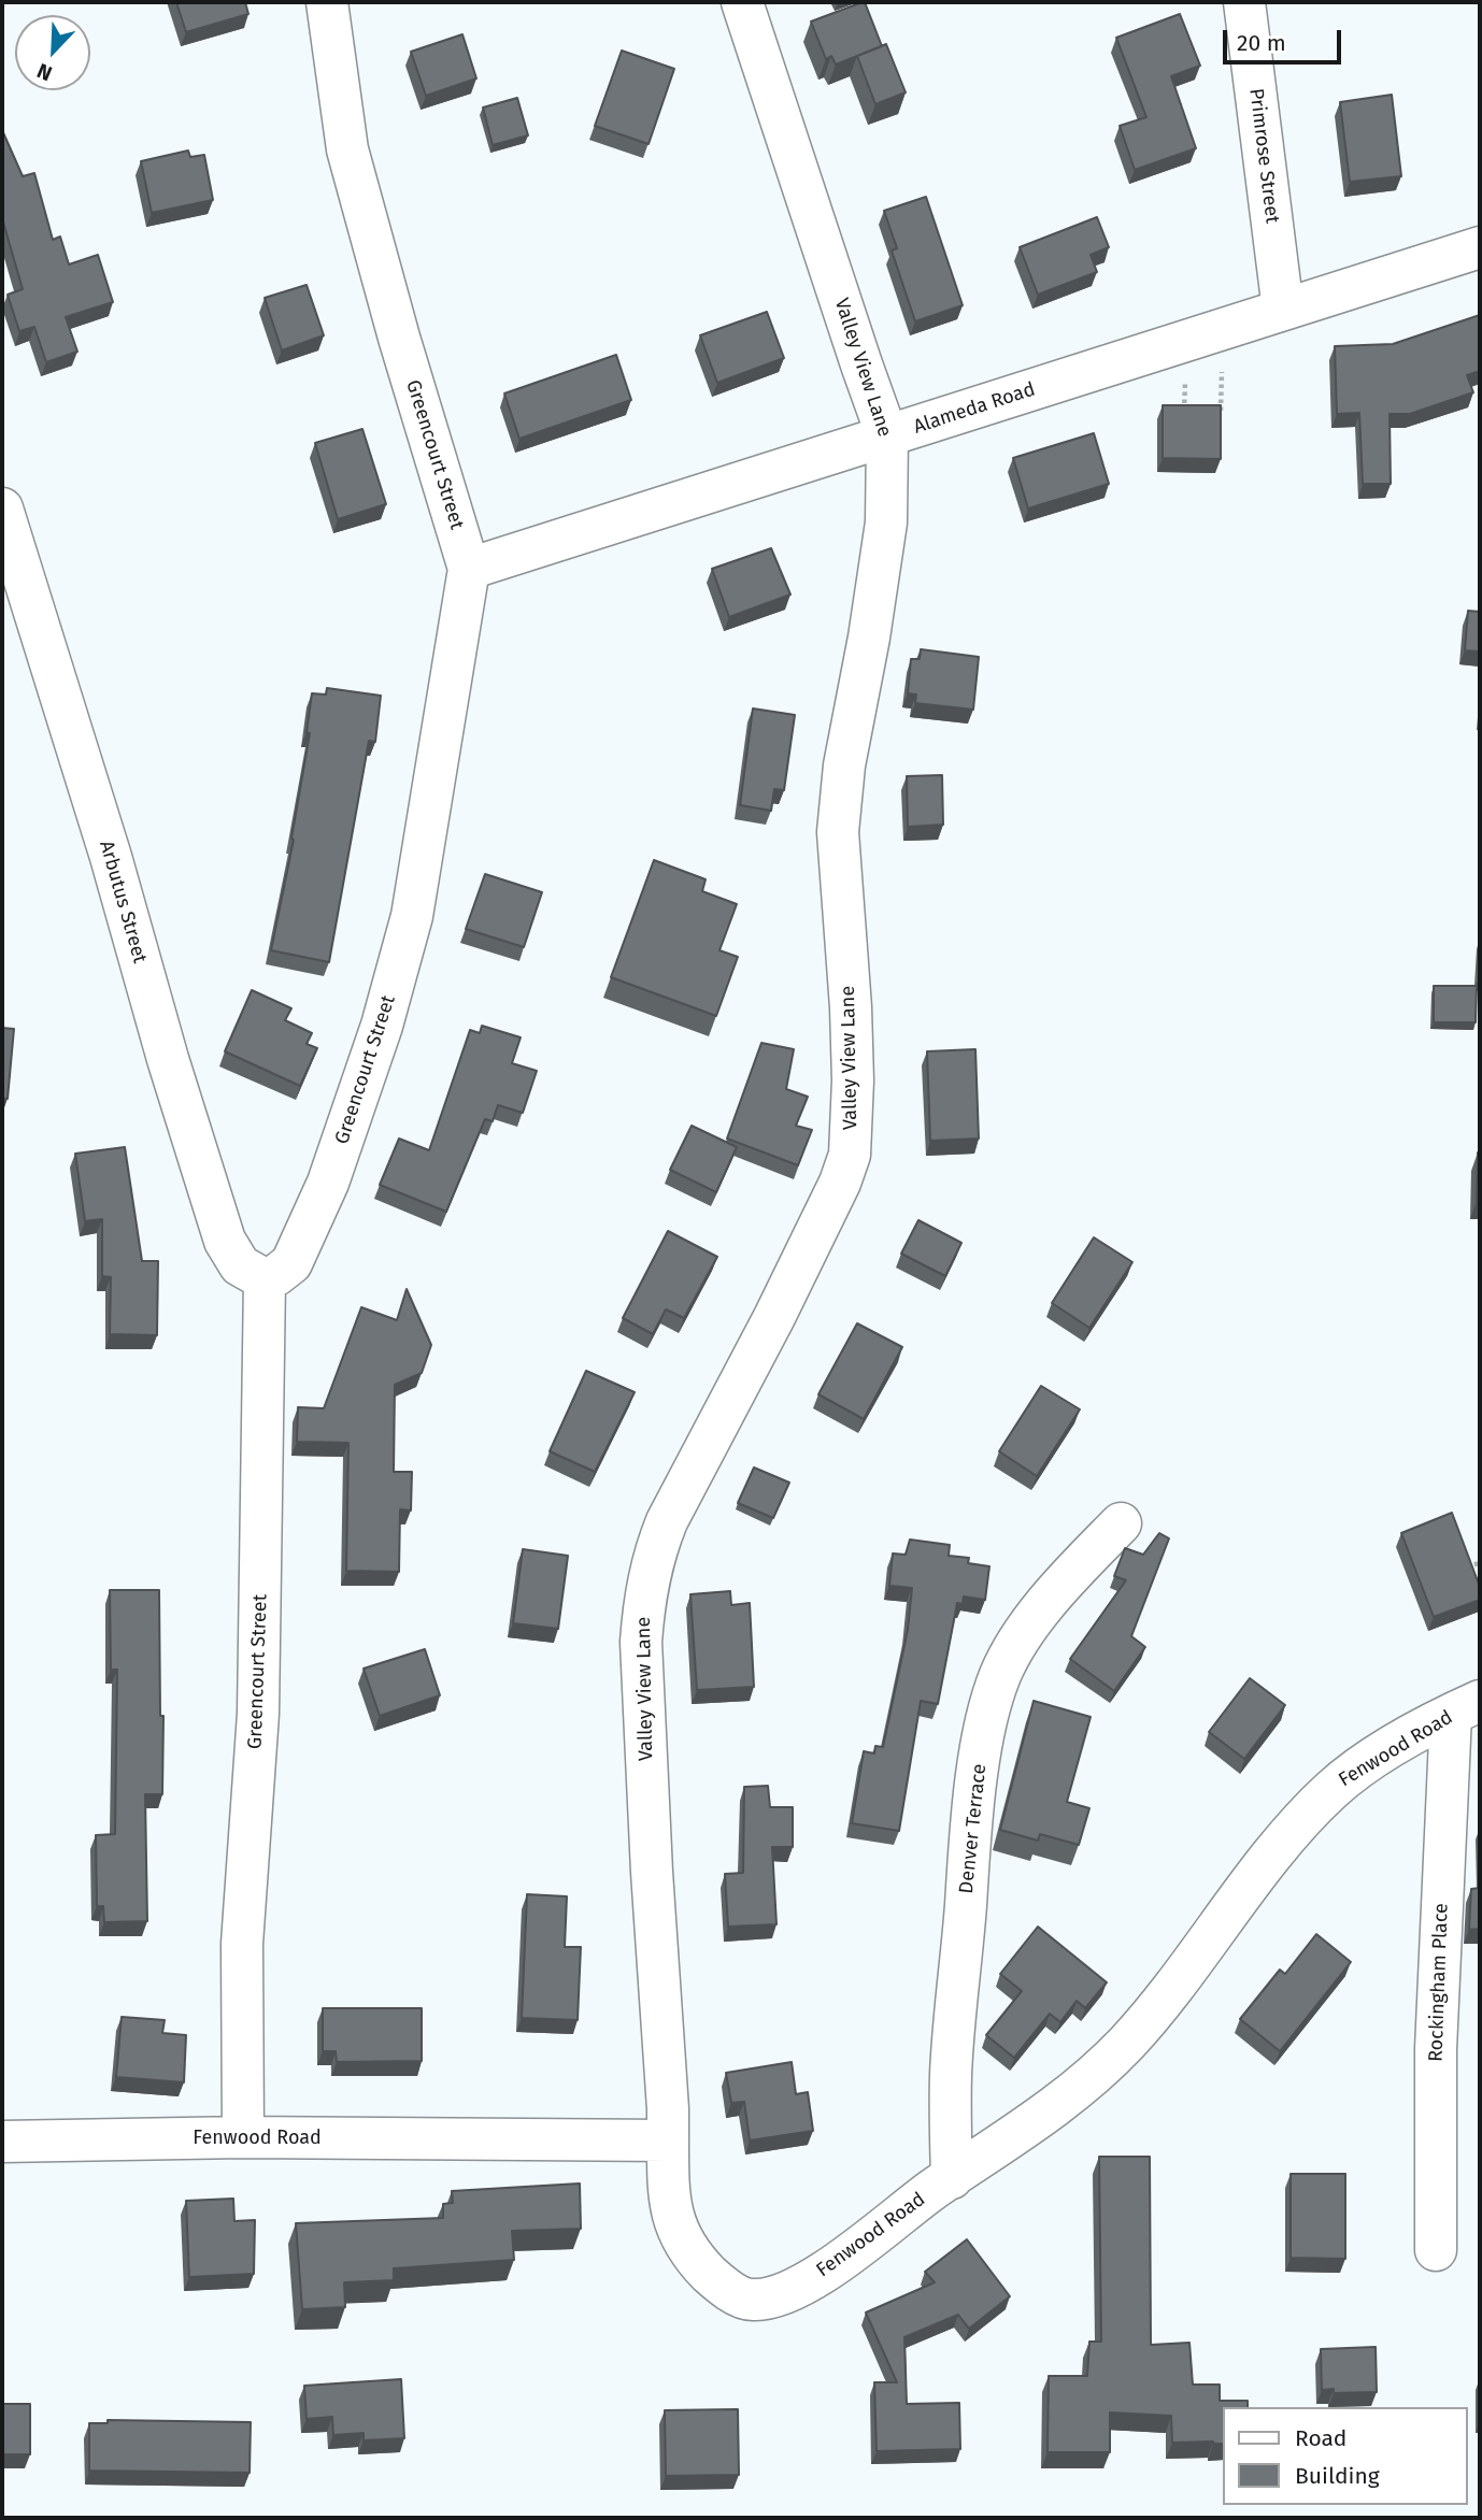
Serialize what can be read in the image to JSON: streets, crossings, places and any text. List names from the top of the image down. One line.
{"streets":{"street":["Primrose Street","Valley View Lane","Alameda Road","Greencourt Street","Arbutus Street","Fenwood Road","Denver Terrace","Rockingham Place"]},"crossings":[["Primrose Street","Alameda Road"],["Valley View Lane","Alameda Road"],["Valley View Lane","Fenwood Road"],["Alameda Road","Greencourt Street"],["Greencourt Street","Arbutus Street"],["Greencourt Street","Fenwood Road"],["Fenwood Road","Denver Terrace"],["Fenwood Road","Rockingham Place"]],"legend":["Road","Building"],"scale_bar":"20 m","north":"bottom left"}
